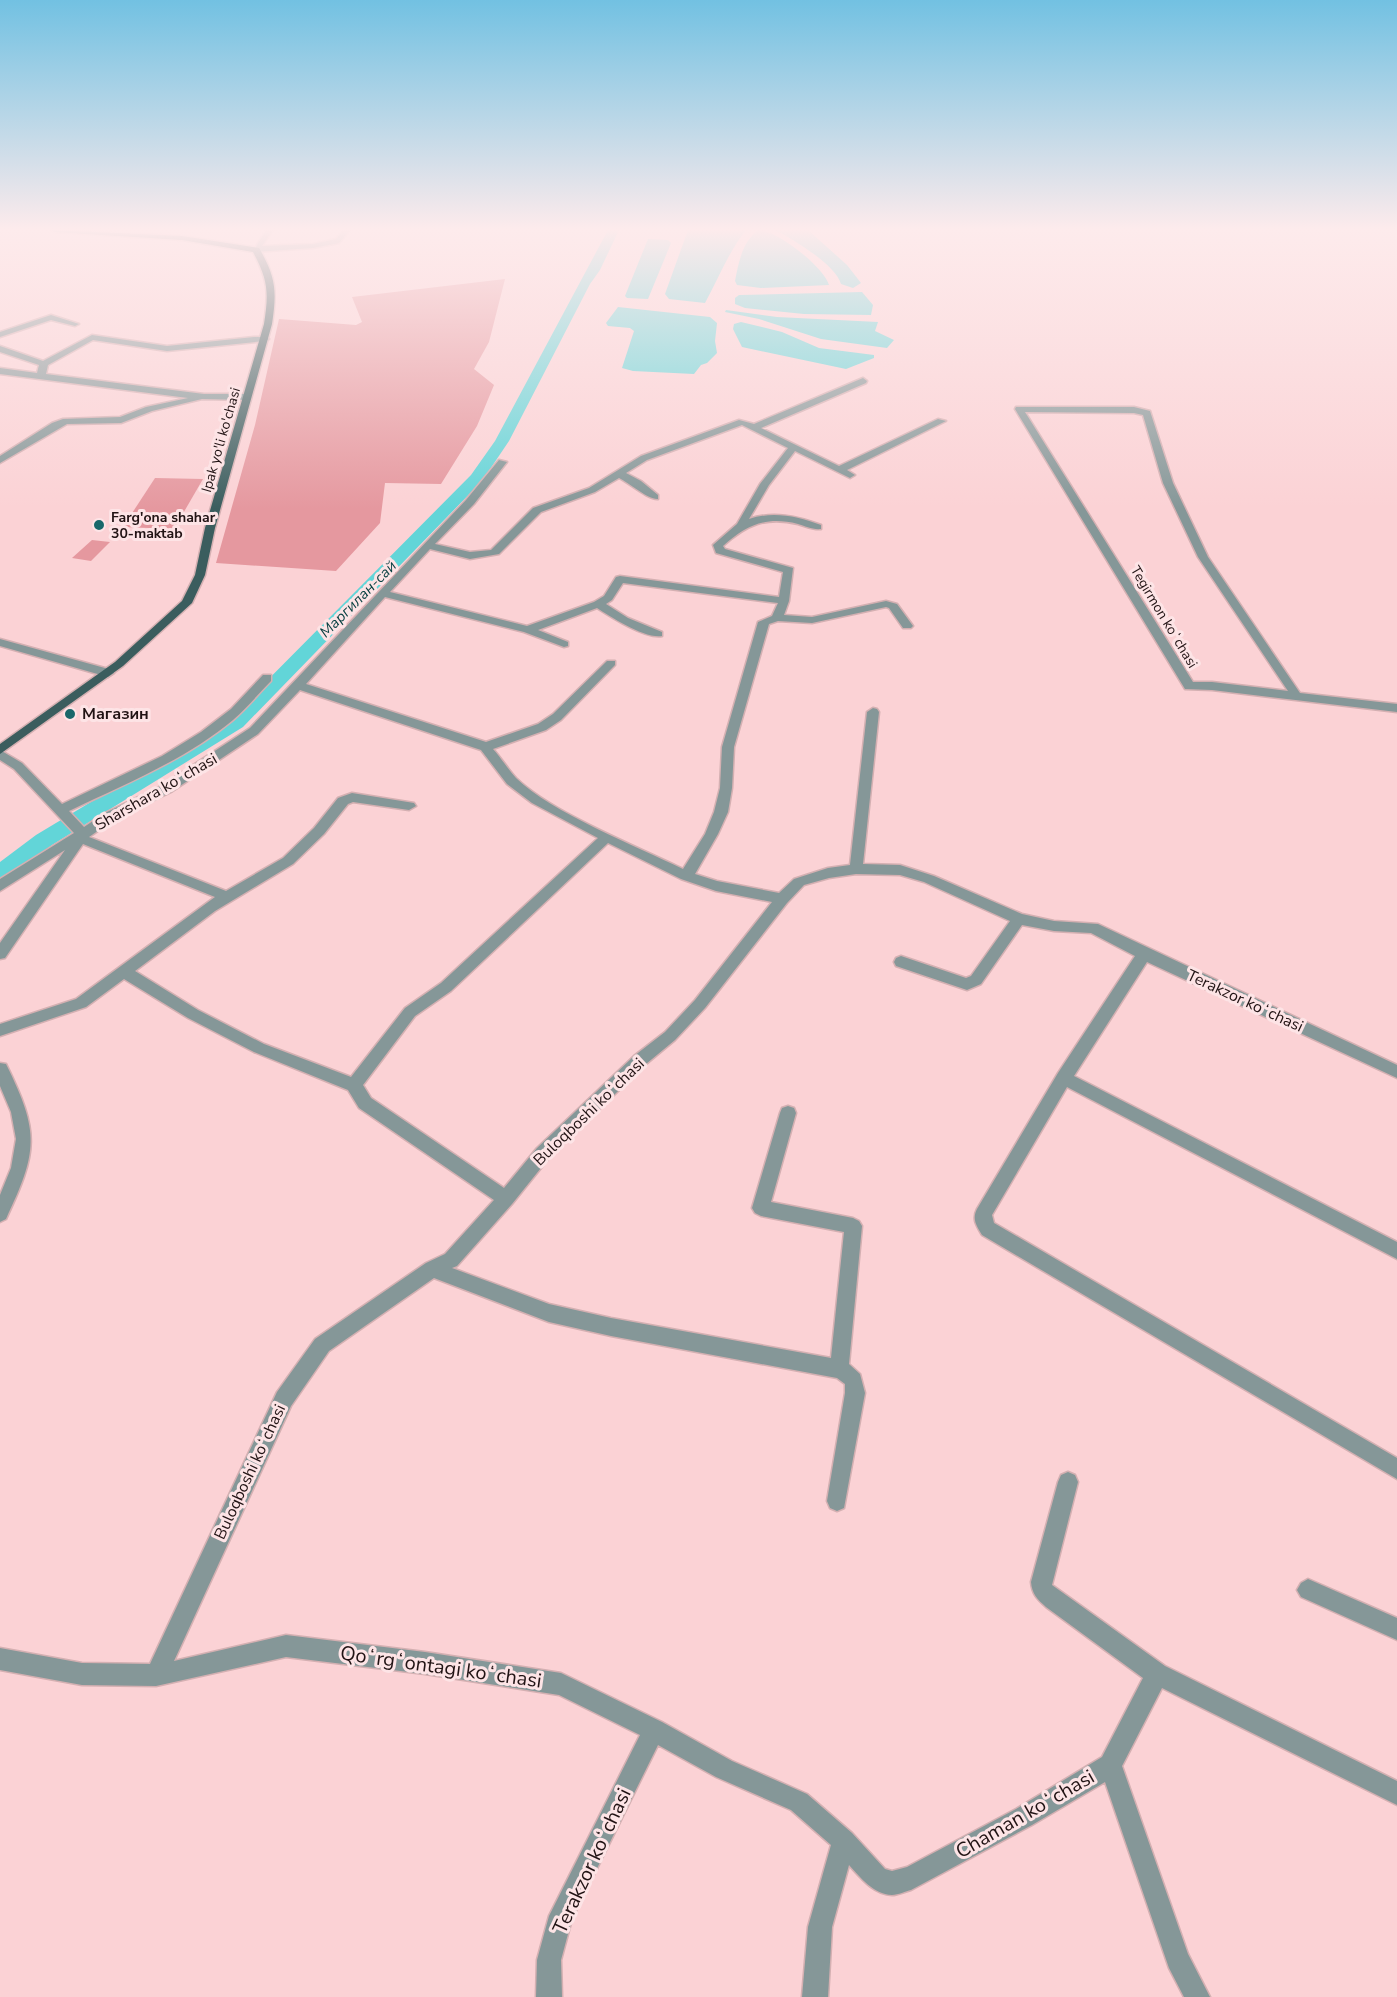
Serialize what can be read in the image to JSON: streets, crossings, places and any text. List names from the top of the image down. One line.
{"streets":{"main road":["Ipak yo'li ko'chasi"],"street":["Tegirmon koʻchasi","Sharshara koʻchasi","Terakzor koʻchasi","Buloqboshi koʻchasi","Qoʻrgʻontagi koʻchasi","Chaman koʻchasi"]},"crossings":[["Terakzor koʻchasi","Buloqboshi koʻchasi"],["Terakzor koʻchasi","Qoʻrgʻontagi koʻchasi"],["Buloqboshi koʻchasi","Qoʻrgʻontagi koʻchasi"],["Qoʻrgʻontagi koʻchasi","Chaman koʻchasi"]],"water":["Маргилан-сай"],"places":["Farg'ona shahar 30-maktab","Магазин"]}
